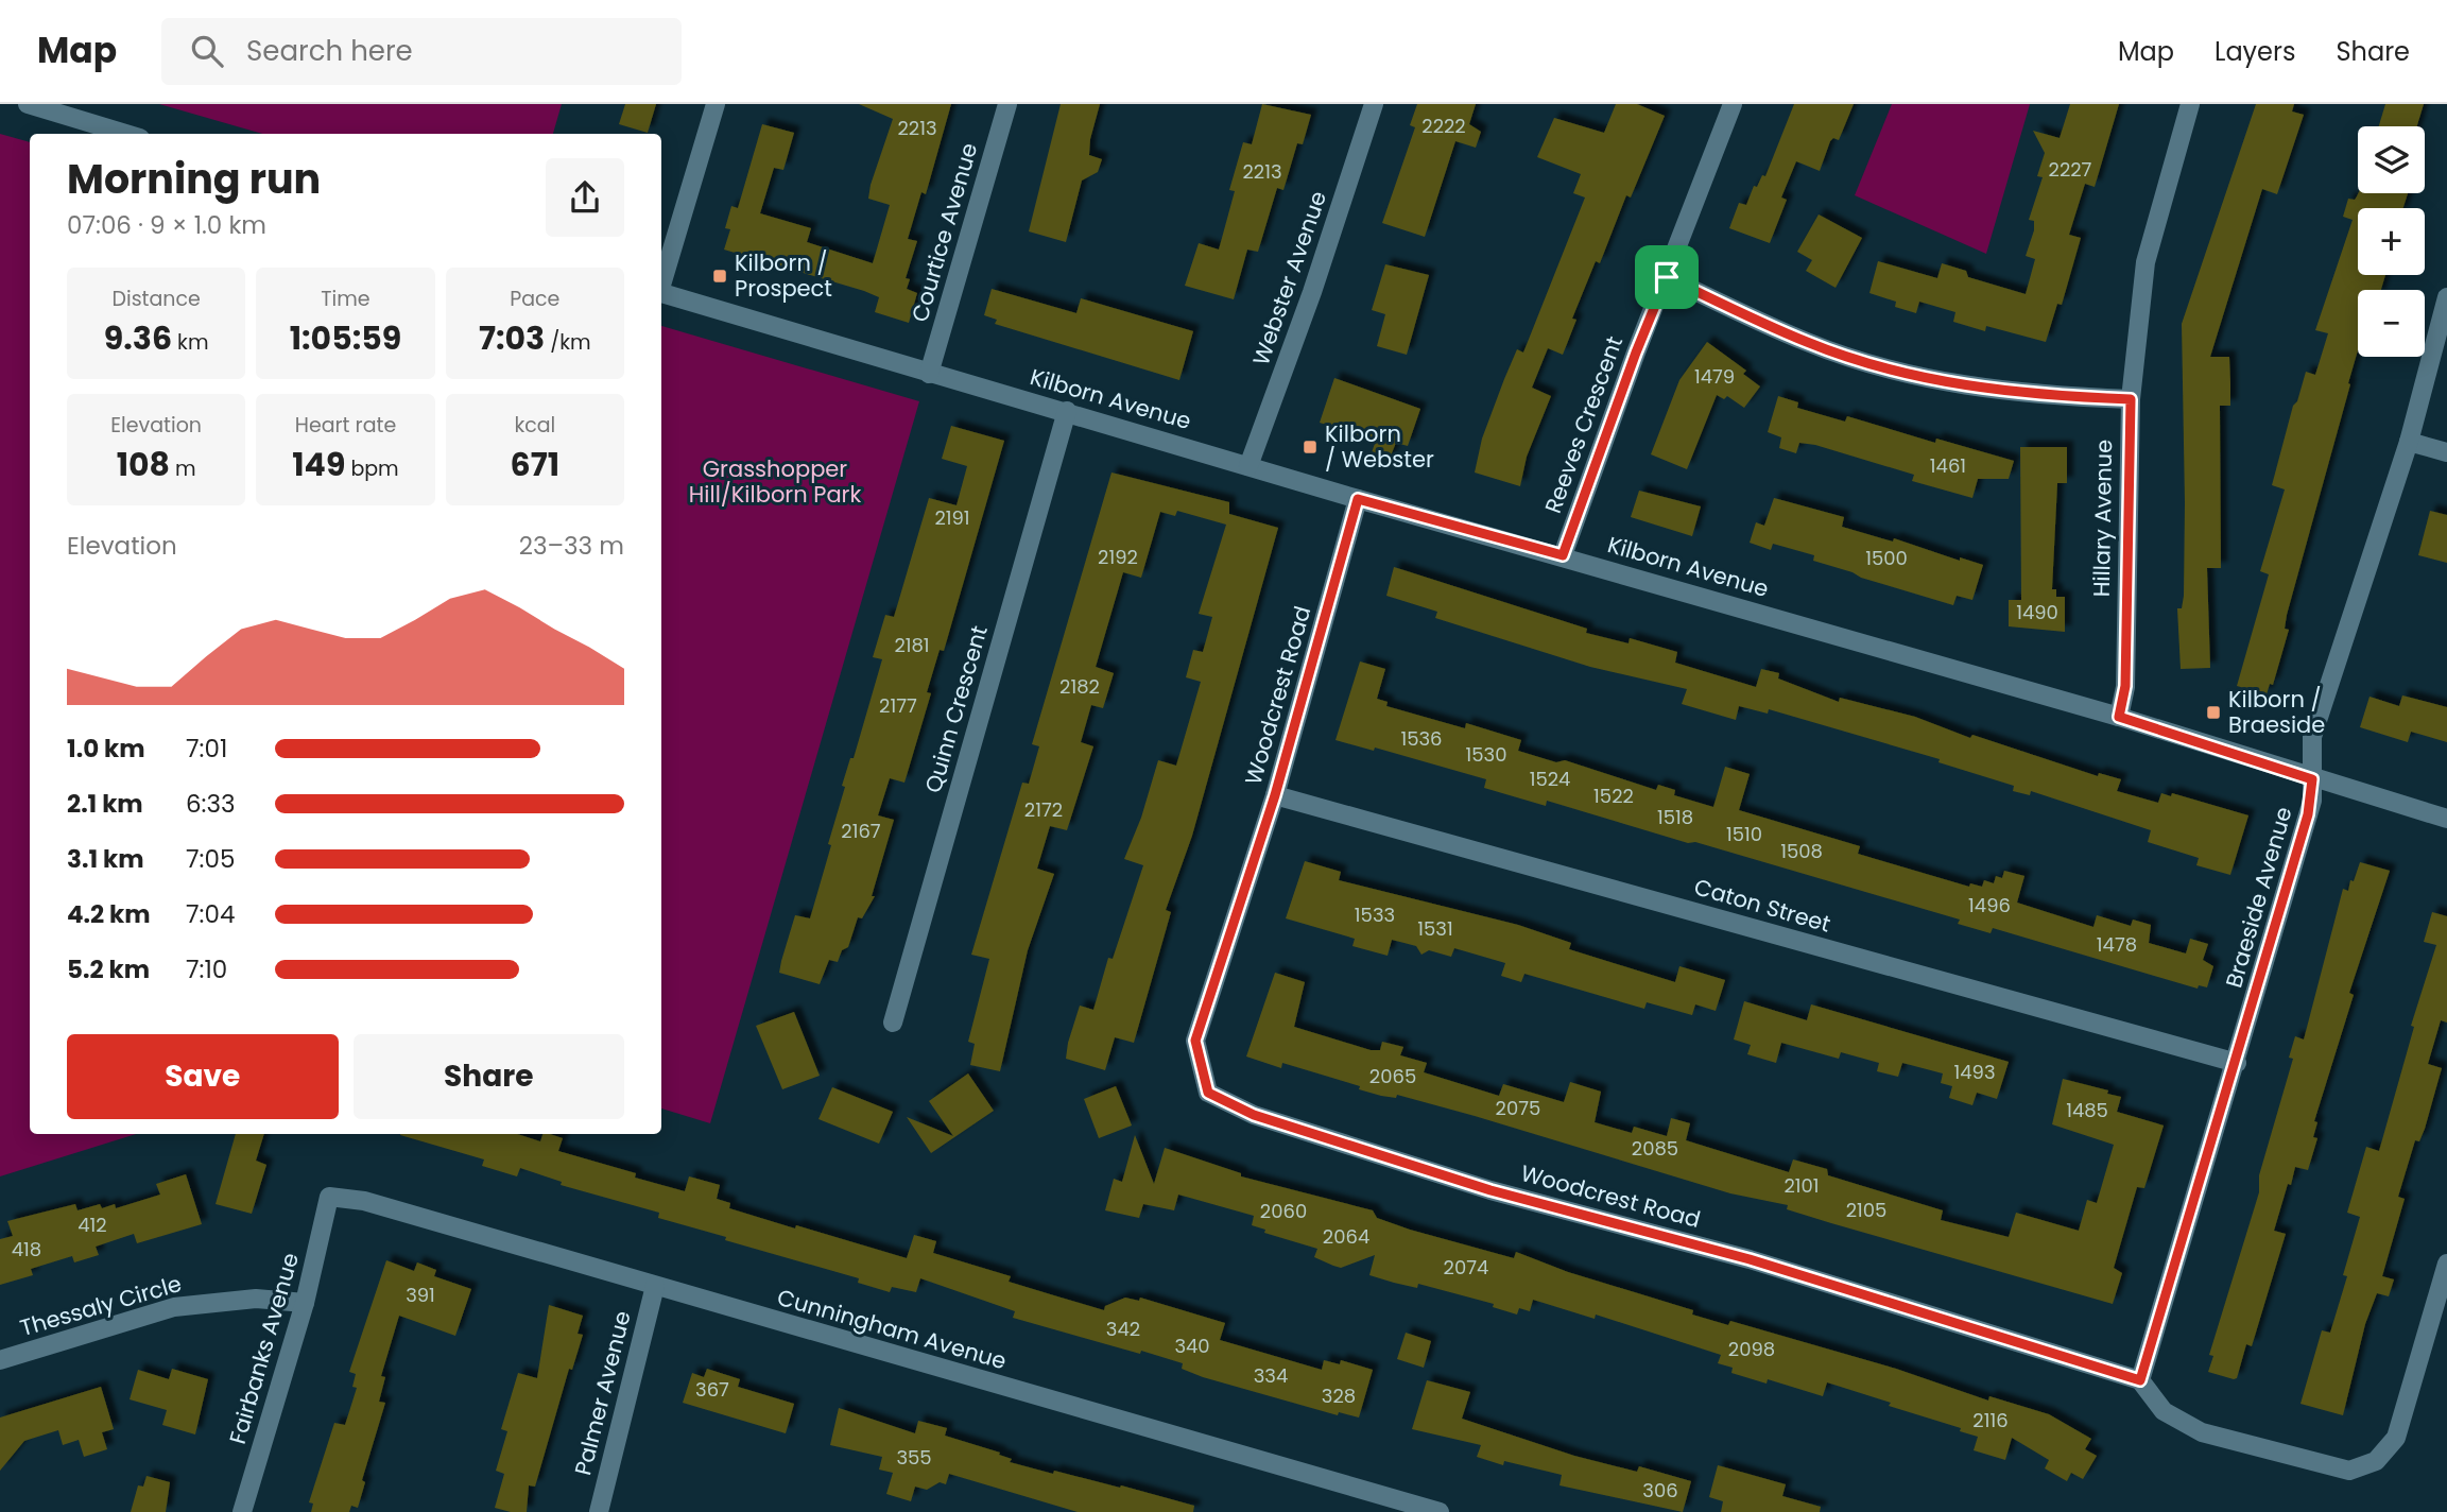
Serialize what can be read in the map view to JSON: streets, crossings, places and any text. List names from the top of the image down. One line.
{"streets":{"street":["Courtice Avenue","Webster Avenue","Kilborn Avenue","Reeves Crescent","Hillary Avenue","Woodcrest Road","Quinn Crescent","Braeside Avenue","Caton Street","Thessaly Circle","Cunningham Avenue","Fairbanks Avenue","Palmer Avenue"]},"crossings":[["Courtice Avenue","Kilborn Avenue"],["Webster Avenue","Kilborn Avenue"],["Kilborn Avenue","Reeves Crescent"],["Kilborn Avenue","Hillary Avenue"],["Kilborn Avenue","Woodcrest Road"],["Kilborn Avenue","Quinn Crescent"],["Kilborn Avenue","Braeside Avenue"],["Woodcrest Road","Braeside Avenue"],["Woodcrest Road","Caton Street"],["Braeside Avenue","Caton Street"],["Thessaly Circle","Fairbanks Avenue"],["Cunningham Avenue","Fairbanks Avenue"],["Cunningham Avenue","Palmer Avenue"]],"parks":["Grasshopper Hill/Kilborn Park"],"places":{"transit":["Kilborn / Prospect","Kilborn / Webster","Kilborn / Braeside"]},"house_numbers":["2222","2213","2227","2213","1479","1461","2191","2192","1500","1490","2181","2182","2177","1536","1530","1524","1522","2172","1518","2167","1510","1508","1496","1533","1531","1478","1493","2065","2075","1485","2085","2101","2105","2060","412","2064","418","2074","391","342","340","2098","334","367","328","2116","355","306"],"page":{"header":"Map","search":"Search here","nav":["Map","Layers","Share"],"map_buttons":["+","−"],"heading":["Morning run","07:06 · 9 × 1.0 km"],"stats":[["Distance","9.36 km"],["Time","1:05:59"],["Pace","7:03 /km"],["Elevation","108 m"],["Heart rate","149 bpm"],["kcal","671"]],"chart":["Elevation","23–33 m"],"list":[{"name":"1.0 km","note":"7:01"},{"name":"2.1 km","note":"6:33"},{"name":"3.1 km","note":"7:05"},{"name":"4.2 km","note":"7:04"},{"name":"5.2 km","note":"7:10"}],"buttons":["Save","Share"]}}
